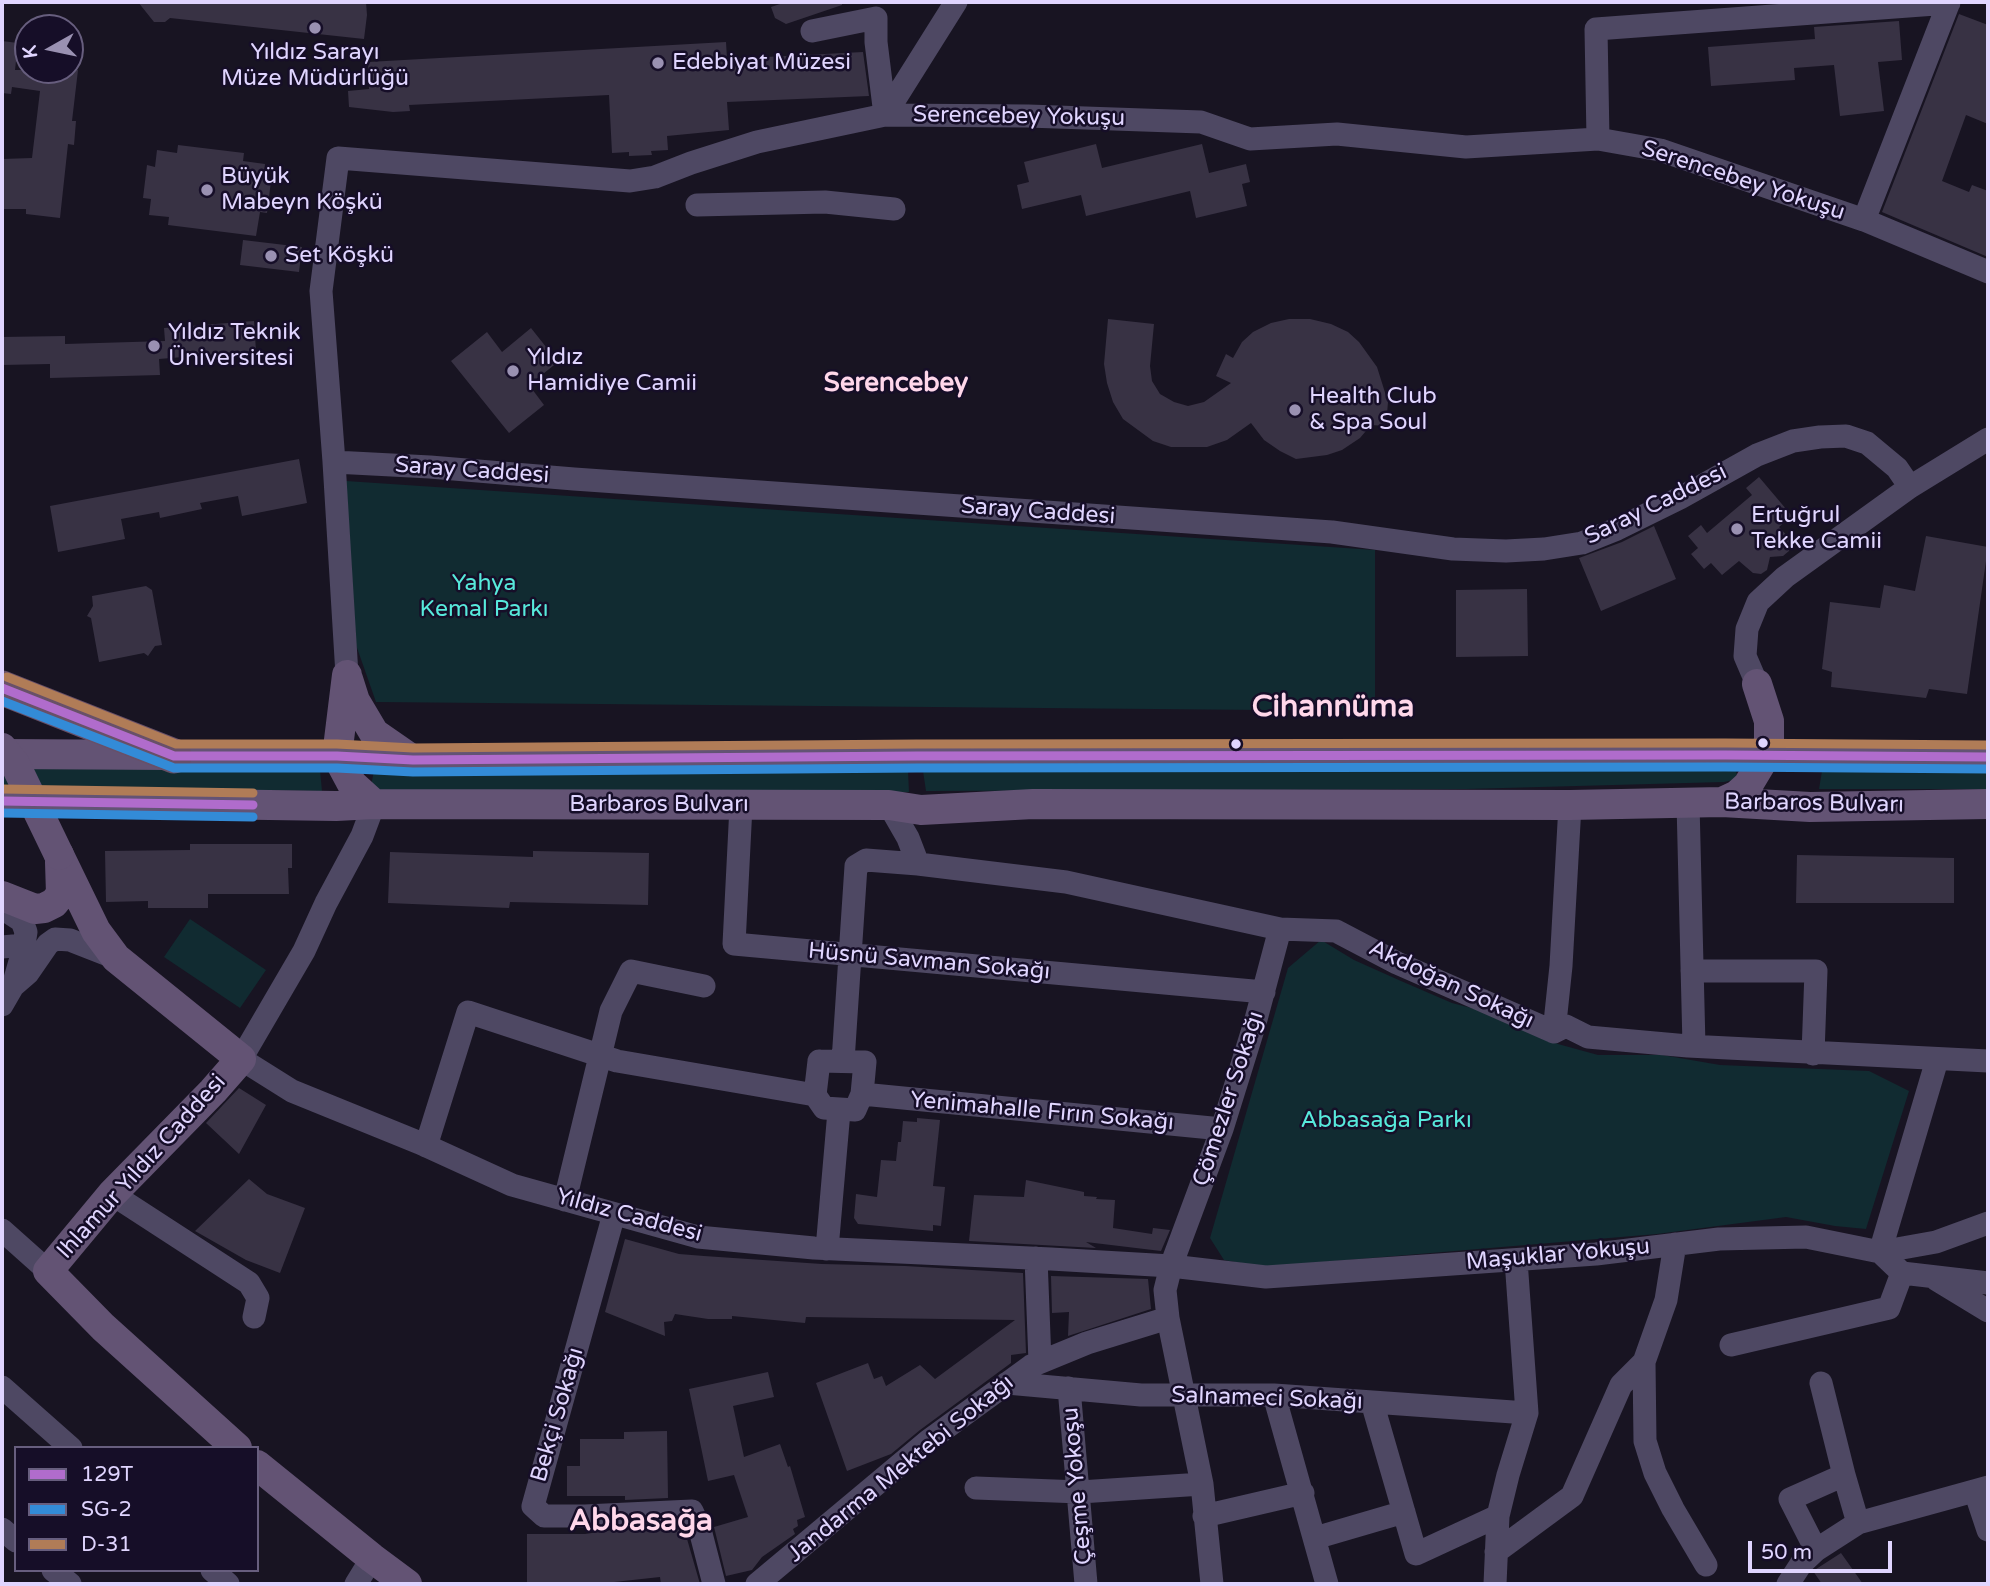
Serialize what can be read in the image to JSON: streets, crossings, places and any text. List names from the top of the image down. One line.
{"streets":{"main road":["Barbaros Bulvarı","Ihlamur Yıldız Caddesi","Yıldız Caddesi"],"street":["Serencebey Yokuşu","Saray Caddesi","Hüsnü Savman Sokağı","Akdoğan Sokağı","Çömezler Sokağı","Yenimahalle Fırın Sokağı","Maşuklar Yokuşu","Salnameci Sokağı","Bekçi Sokağı","Jandarma Mektebi Sokağı","Çeşme Yokoşu"]},"crossings":[["Serencebey Yokuşu","Saray Caddesi"],["Barbaros Bulvarı","Hüsnü Savman Sokağı"],["Hüsnü Savman Sokağı","Akdoğan Sokağı"],["Hüsnü Savman Sokağı","Çömezler Sokağı"],["Akdoğan Sokağı","Çömezler Sokağı"],["Çömezler Sokağı","Yenimahalle Fırın Sokağı"],["Çömezler Sokağı","Yıldız Caddesi"],["Çömezler Sokağı","Maşuklar Yokuşu"],["Çömezler Sokağı","Salnameci Sokağı"],["Çömezler Sokağı","Jandarma Mektebi Sokağı"],["Ihlamur Yıldız Caddesi","Yıldız Caddesi"],["Yıldız Caddesi","Maşuklar Yokuşu"],["Yıldız Caddesi","Bekçi Sokağı"],["Salnameci Sokağı","Jandarma Mektebi Sokağı"],["Salnameci Sokağı","Çeşme Yokoşu"]],"districts":["Serencebey","Cihannüma","Abbasağa"],"parks":["Yahya Kemal Parkı","Abbasağa Parkı"],"places":["Yıldız Sarayı Müze Müdürlüğü","Edebiyat Müzesi","Büyük Mabeyn Köşkü","Set Köşkü","Yıldız Teknik Üniversitesi","Yıldız Hamidiye Camii","Health Club & Spa Soul","Ertuğrul Tekke Camii"],"lines":["transit line D-31","transit line 129T","transit line SG-2"],"legend":["129T","SG-2","D-31"],"scale_bar":"50 m","north":"left"}
